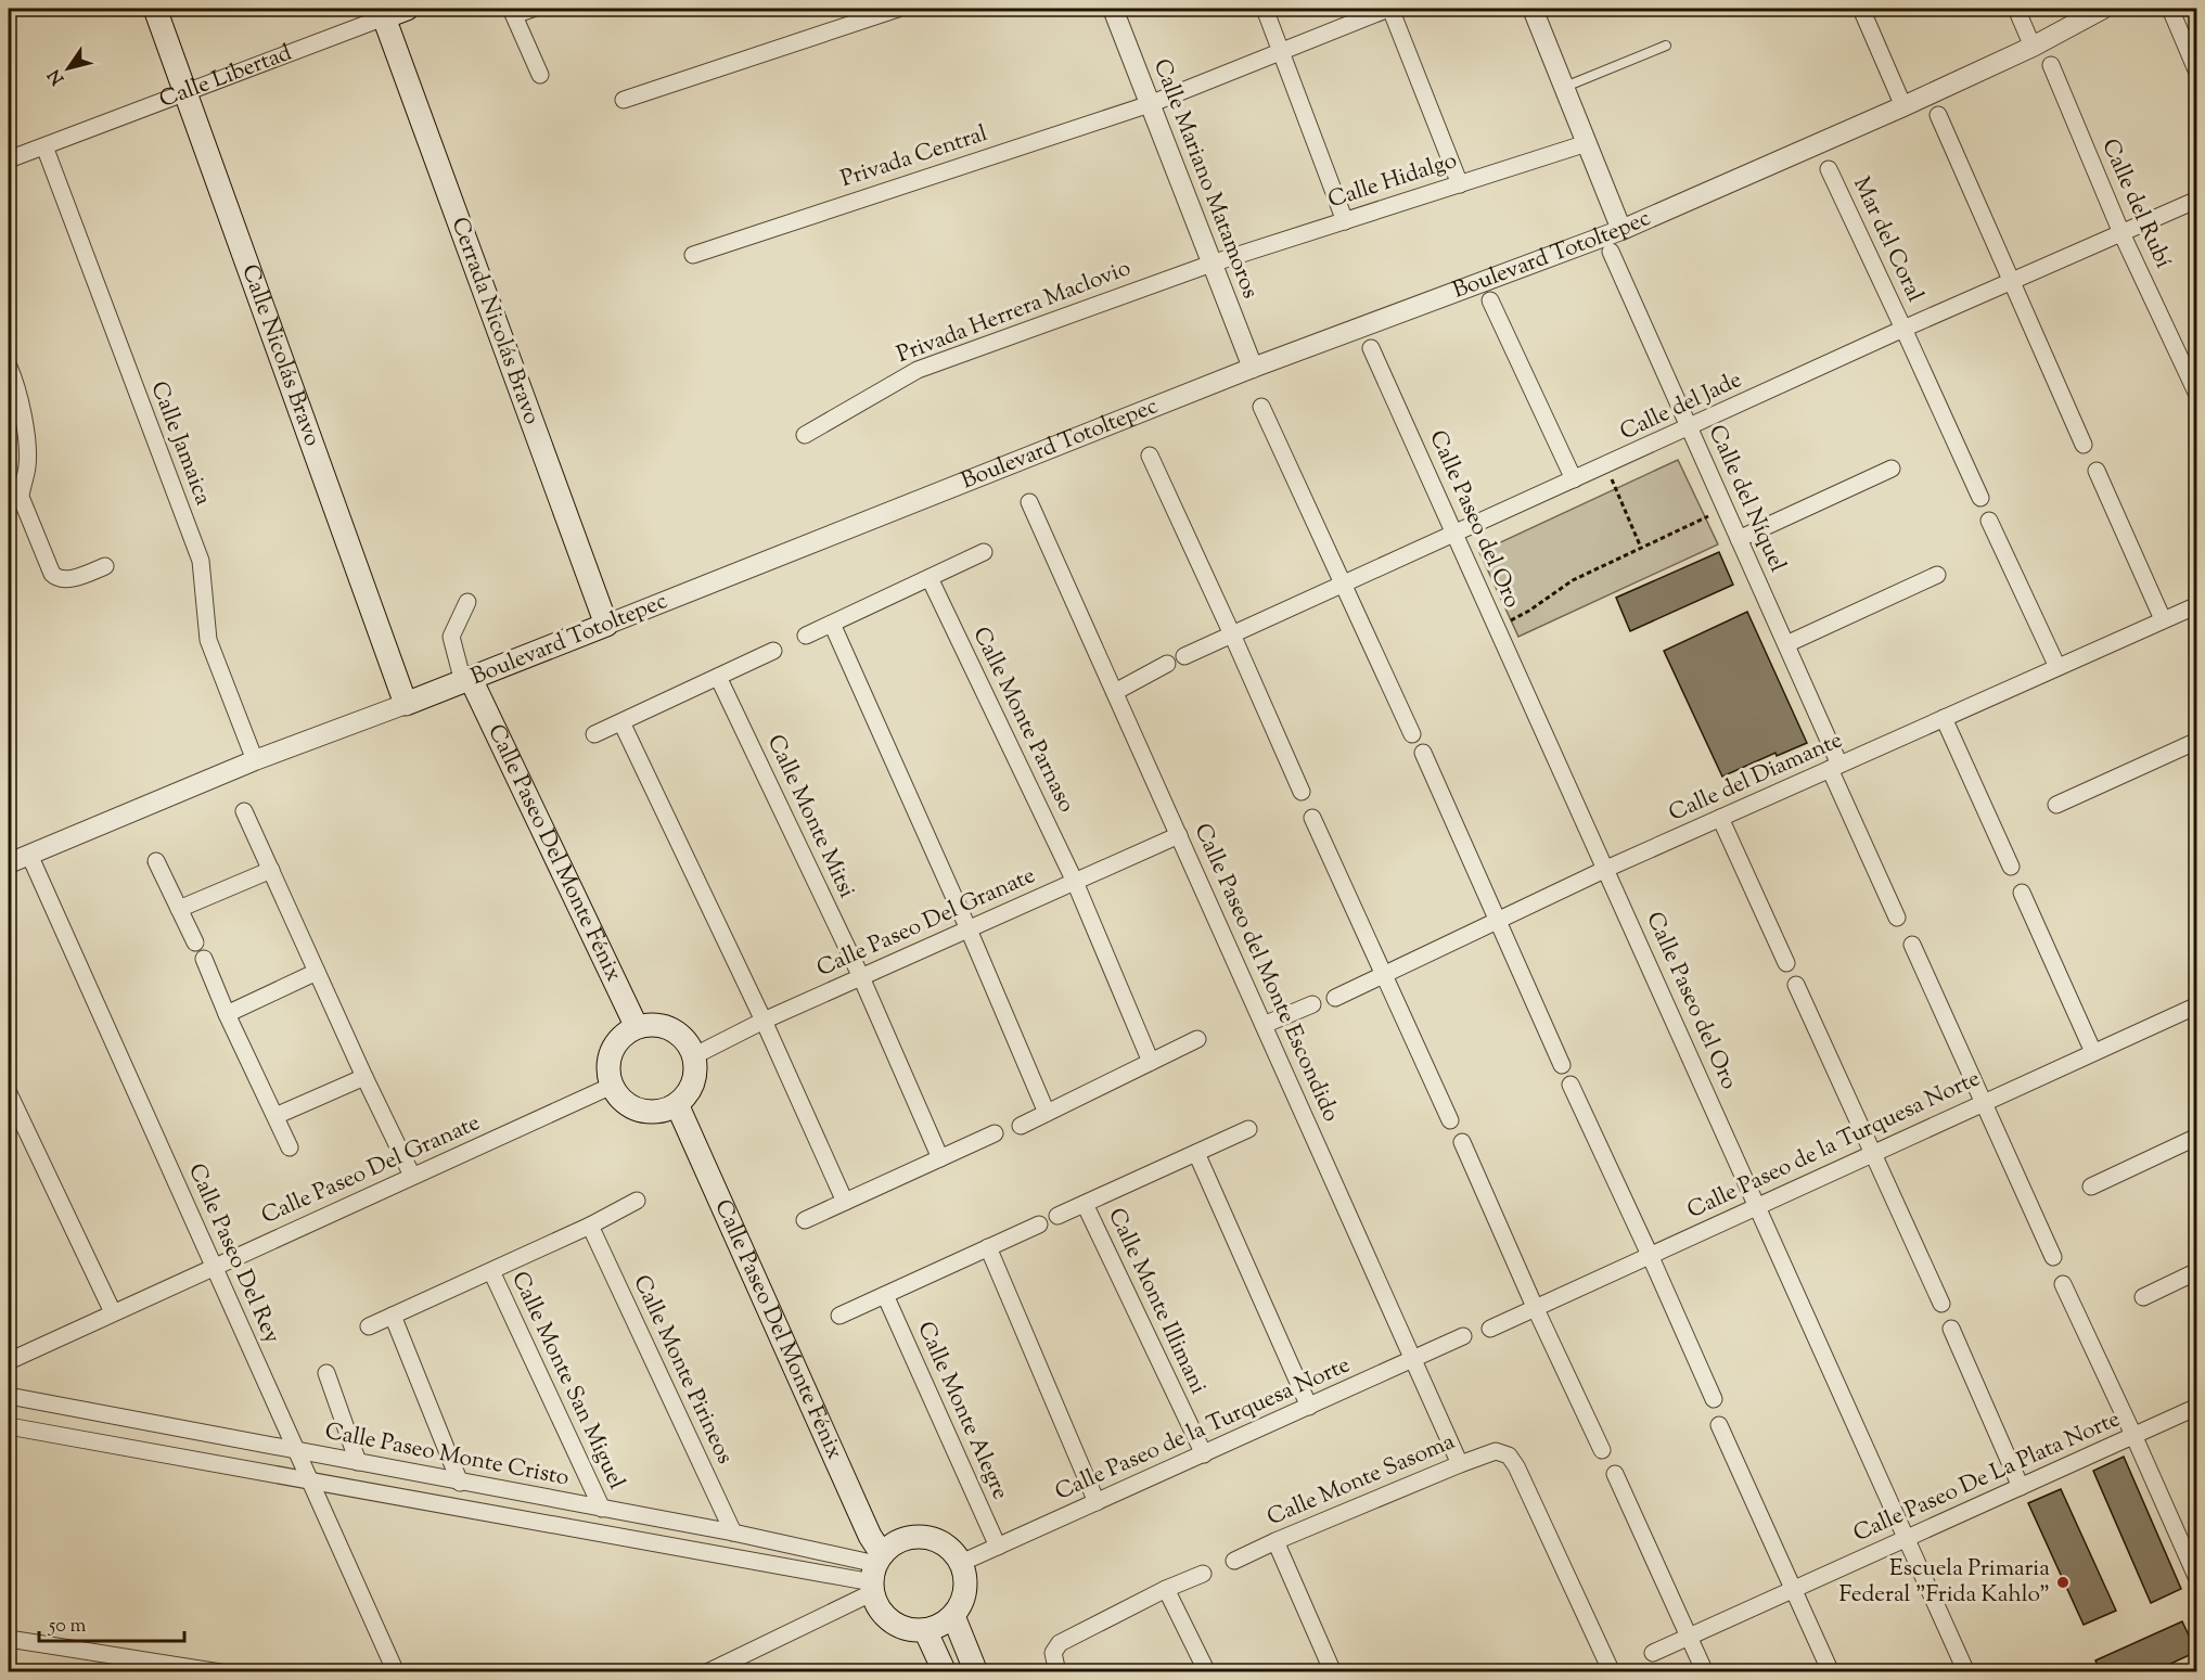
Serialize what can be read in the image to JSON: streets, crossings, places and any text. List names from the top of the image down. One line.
{"streets":{"main road":["Calle Libertad","Boulevard Totoltepec","Cerrada Nicolás Bravo","Calle Nicolás Bravo","Calle Paseo Del Monte Fénix"],"street":["Privada Central","Calle Mariano Matamoros","Calle Hidalgo","Calle del Rubí","Mar del Coral","Privada Herrera Maclovio","Calle del Jade","Calle Jamaica","Calle del Níquel","Calle Paseo del Oro","Calle Monte Parnaso","Calle del Diamante","Calle Monte Mitsi","Calle Paseo Del Granate","Calle Paseo del Monte Escondido","Calle Paseo de la Turquesa Norte","Calle Paseo Del Rey","Calle Monte Illimani","Calle Monte Pirineos","Calle Monte San Miguel","Calle Monte Alegre","Calle Paseo Monte Cristo","Calle Paseo De La Plata Norte","Calle Monte Sasoma"]},"crossings":[["Calle Libertad","Cerrada Nicolás Bravo"],["Calle Libertad","Calle Nicolás Bravo"],["Calle Libertad","Calle Jamaica"],["Privada Central","Calle Mariano Matamoros"],["Calle Mariano Matamoros","Calle Hidalgo"],["Calle Mariano Matamoros","Boulevard Totoltepec"],["Calle Mariano Matamoros","Privada Herrera Maclovio"],["Calle Hidalgo","Privada Herrera Maclovio"],["Calle del Rubí","Calle del Jade"],["Mar del Coral","Calle del Jade"],["Boulevard Totoltepec","Cerrada Nicolás Bravo"],["Boulevard Totoltepec","Calle Nicolás Bravo"],["Boulevard Totoltepec","Calle Jamaica"],["Boulevard Totoltepec","Calle Paseo Del Monte Fénix"],["Boulevard Totoltepec","Calle Paseo Del Rey"],["Calle del Jade","Calle del Níquel"],["Calle del Jade","Calle Paseo del Oro"],["Calle del Níquel","Calle del Diamante"],["Calle Paseo del Oro","Calle del Diamante"],["Calle Paseo del Oro","Calle Paseo de la Turquesa Norte"],["Calle Paseo del Oro","Calle Paseo De La Plata Norte"],["Calle Monte Parnaso","Calle Paseo Del Granate"],["Calle Monte Mitsi","Calle Paseo Del Granate"],["Calle Paseo Del Monte Fénix","Calle Paseo Del Granate"],["Calle Paseo Del Monte Fénix","Calle Paseo de la Turquesa Norte"],["Calle Paseo Del Monte Fénix","Calle Paseo Monte Cristo"],["Calle Paseo Del Granate","Calle Paseo del Monte Escondido"],["Calle Paseo Del Granate","Calle Paseo Del Rey"],["Calle Paseo del Monte Escondido","Calle Paseo de la Turquesa Norte"],["Calle Paseo del Monte Escondido","Calle Monte Sasoma"],["Calle Paseo de la Turquesa Norte","Calle Monte Illimani"],["Calle Paseo de la Turquesa Norte","Calle Monte Alegre"],["Calle Paseo de la Turquesa Norte","Calle Paseo Monte Cristo"],["Calle Paseo Del Rey","Calle Paseo Monte Cristo"],["Calle Monte Pirineos","Calle Paseo Monte Cristo"],["Calle Monte San Miguel","Calle Paseo Monte Cristo"]],"places":["Escuela Primaria Federal \"Frida Kahlo\""],"scale_bar":"50 m","north":"bottom left"}
